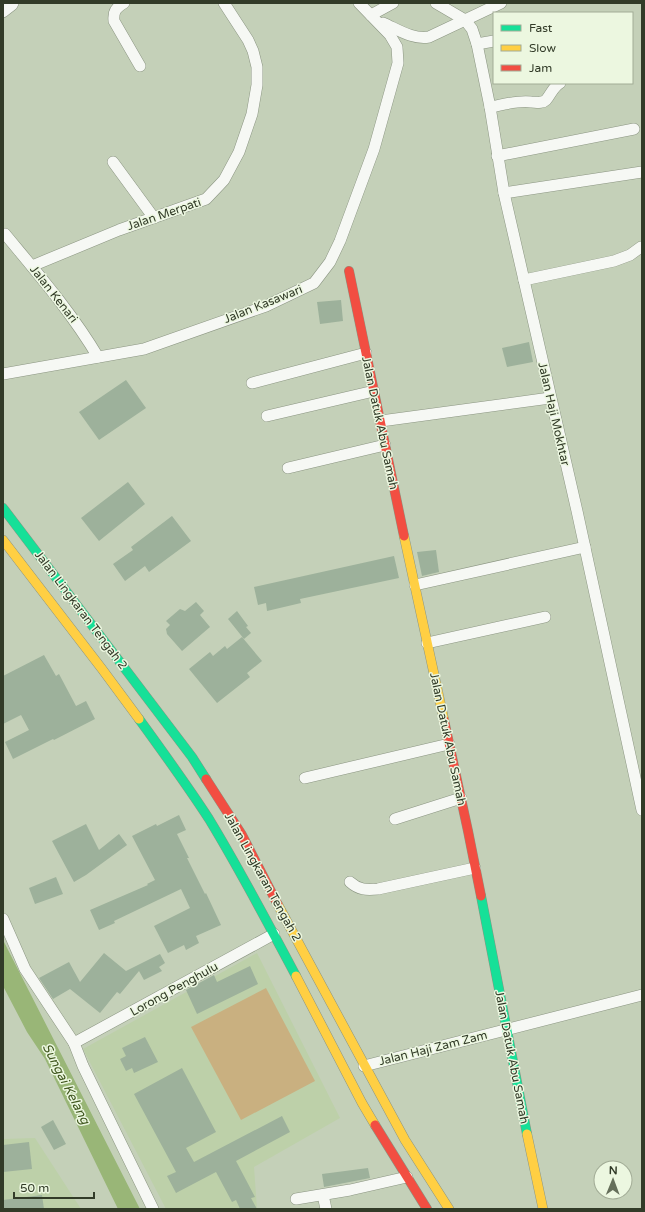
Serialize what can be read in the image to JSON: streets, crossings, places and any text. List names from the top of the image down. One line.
{"streets":{"main road":["Jalan Datuk Abu Samah","Jalan Lingkaran Tengah 2"],"street":["Jalan Merpati","Jalan Kenari","Jalan Kasawari","Jalan Haji Mokhtar","Lorong Penghulu","Jalan Haji Zam Zam"]},"crossings":[["Jalan Merpati","Jalan Kenari"],["Jalan Kenari","Jalan Kasawari"],["Jalan Datuk Abu Samah","Jalan Haji Zam Zam"],["Jalan Lingkaran Tengah 2","Lorong Penghulu"],["Jalan Lingkaran Tengah 2","Jalan Haji Zam Zam"]],"water":["Sungai Kelang"],"legend":["Fast","Slow","Jam"],"scale_bar":"50 m","north":"top"}
